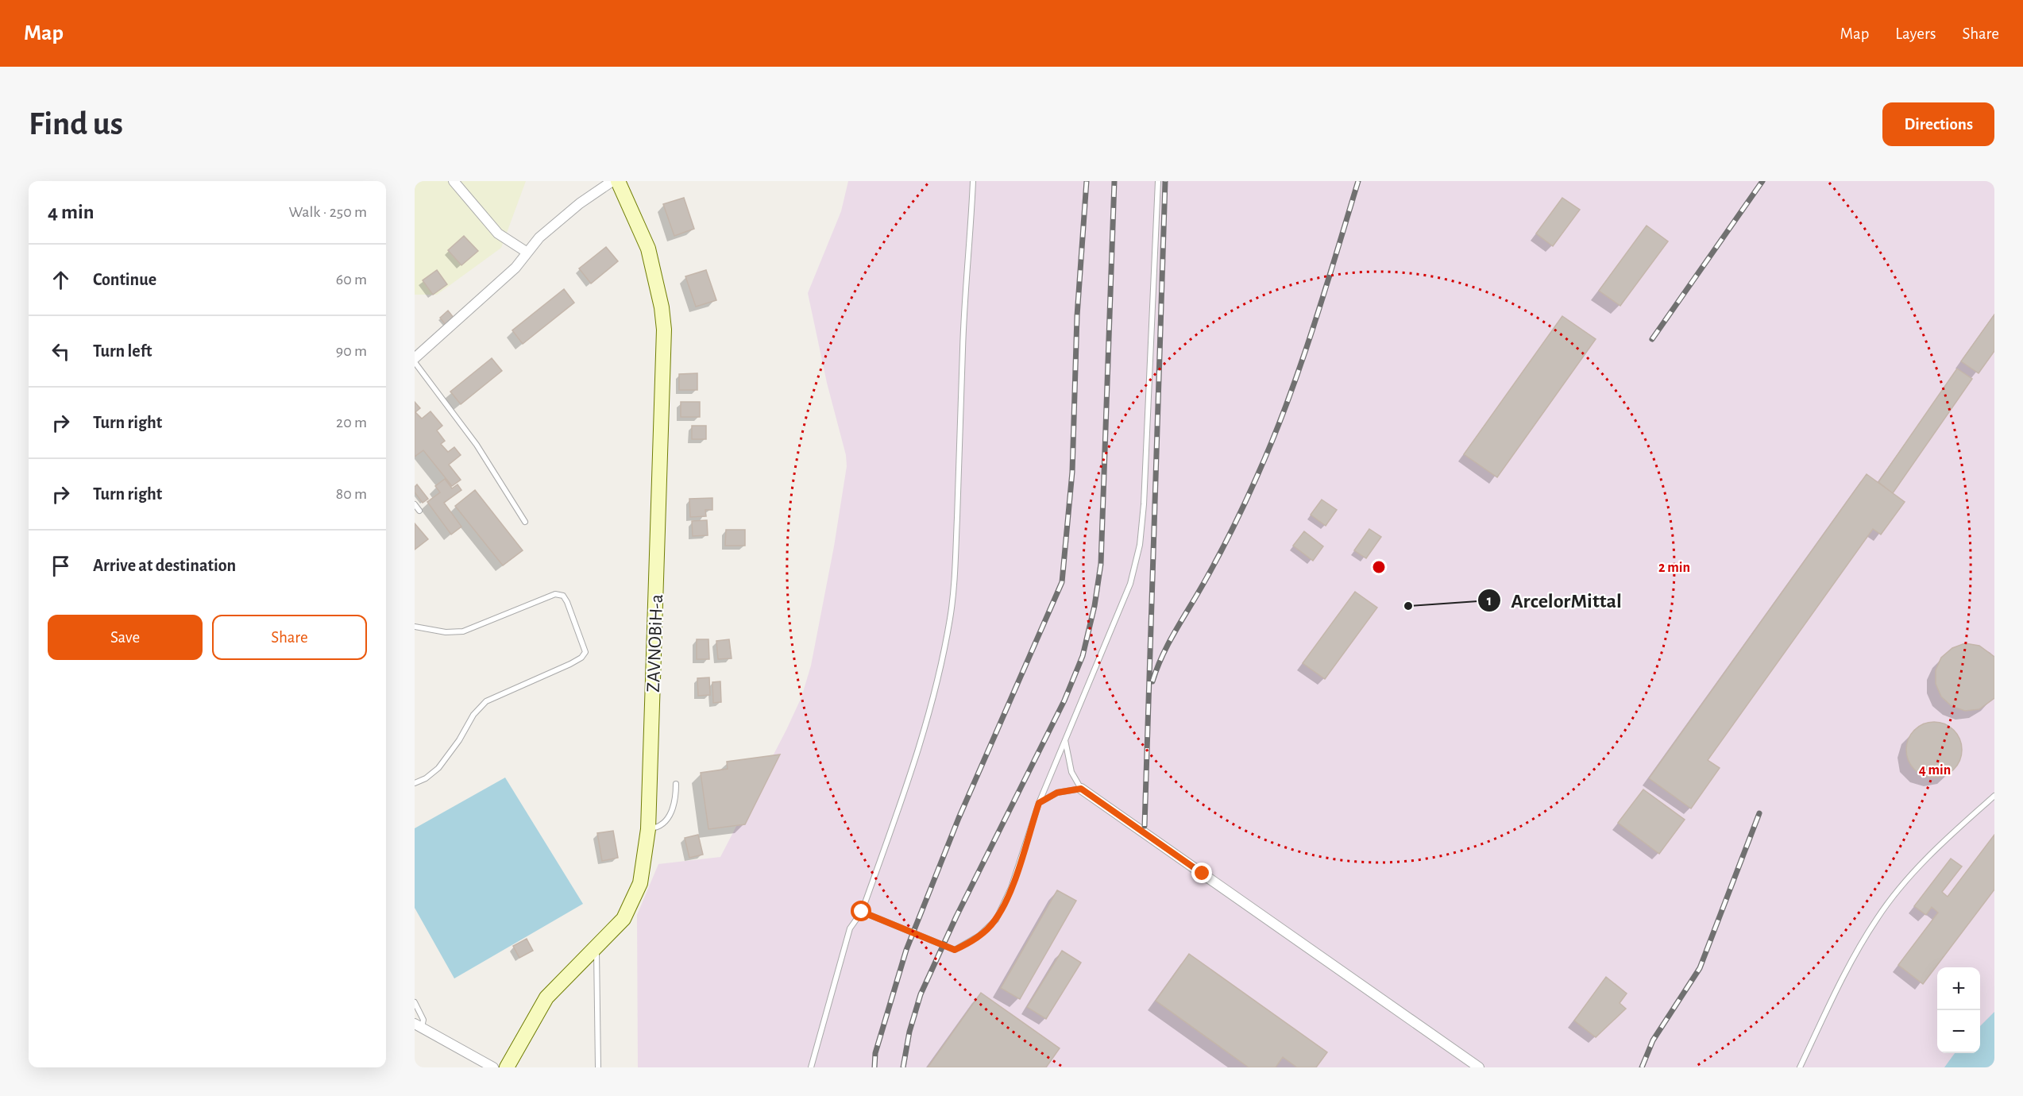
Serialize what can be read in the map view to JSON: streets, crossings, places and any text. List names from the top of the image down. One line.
{"streets":{"main road":["ZAVNOBiH-a"]},"places":["ArcelorMittal"],"page":{"header":"Map","nav":["Map","Layers","Share"],"buttons":["Directions",["Save","Share"]],"title":"Find us","heading":["4 min","Walk · 250 m"],"list":[["Continue","60 m"],["Turn left","90 m"],["Turn right","20 m"],["Turn right","80 m"],"Arrive at destination"],"map_buttons":["+","−"]},"rings":["2 min","4 min"]}
